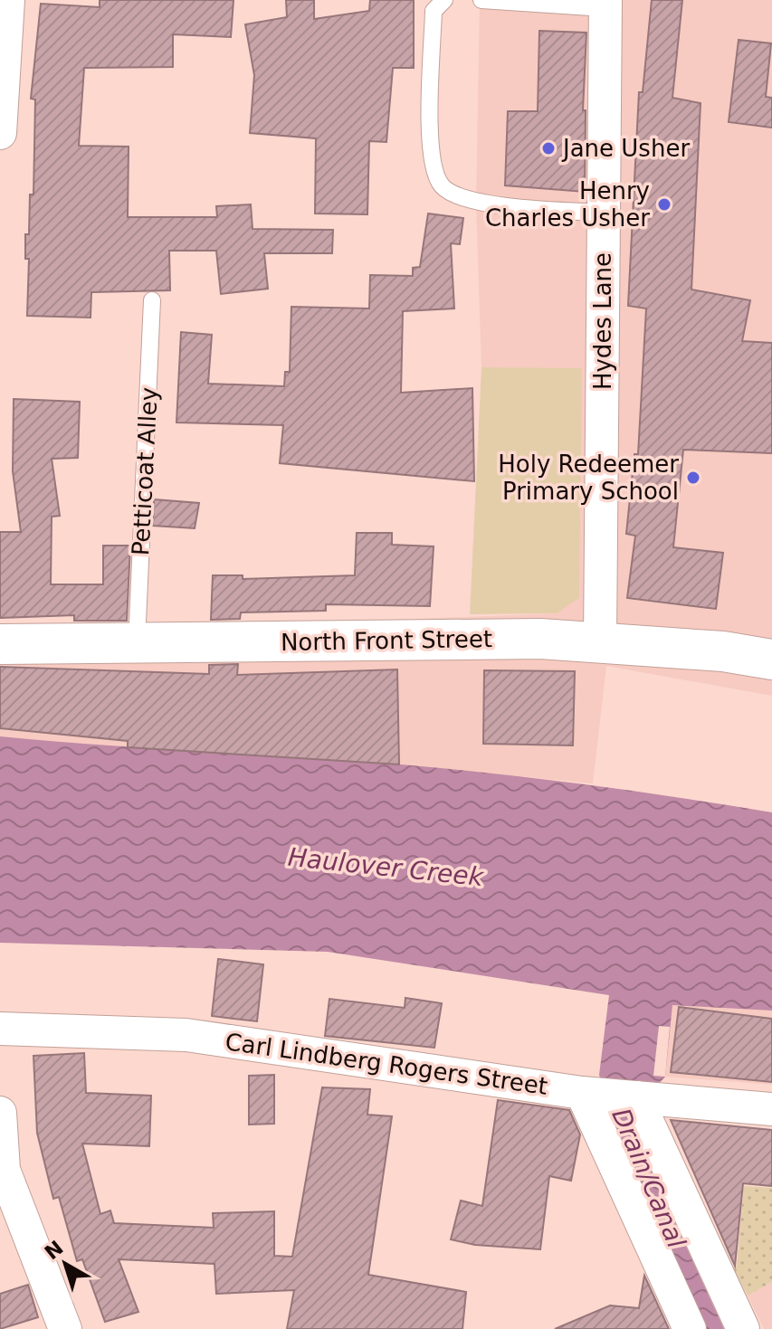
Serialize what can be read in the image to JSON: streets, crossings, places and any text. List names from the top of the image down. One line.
{"streets":{"street":["Hydes Lane","North Front Street","Carl Lindberg Rogers Street"],"lane":["Petticoat Alley"]},"crossings":[["Hydes Lane","North Front Street"],["Petticoat Alley","North Front Street"]],"water":["Haulover Creek","Drain/Canal"],"places":["Jane Usher","Henry Charles Usher","Holy Redeemer Primary School"],"north":"top left"}
